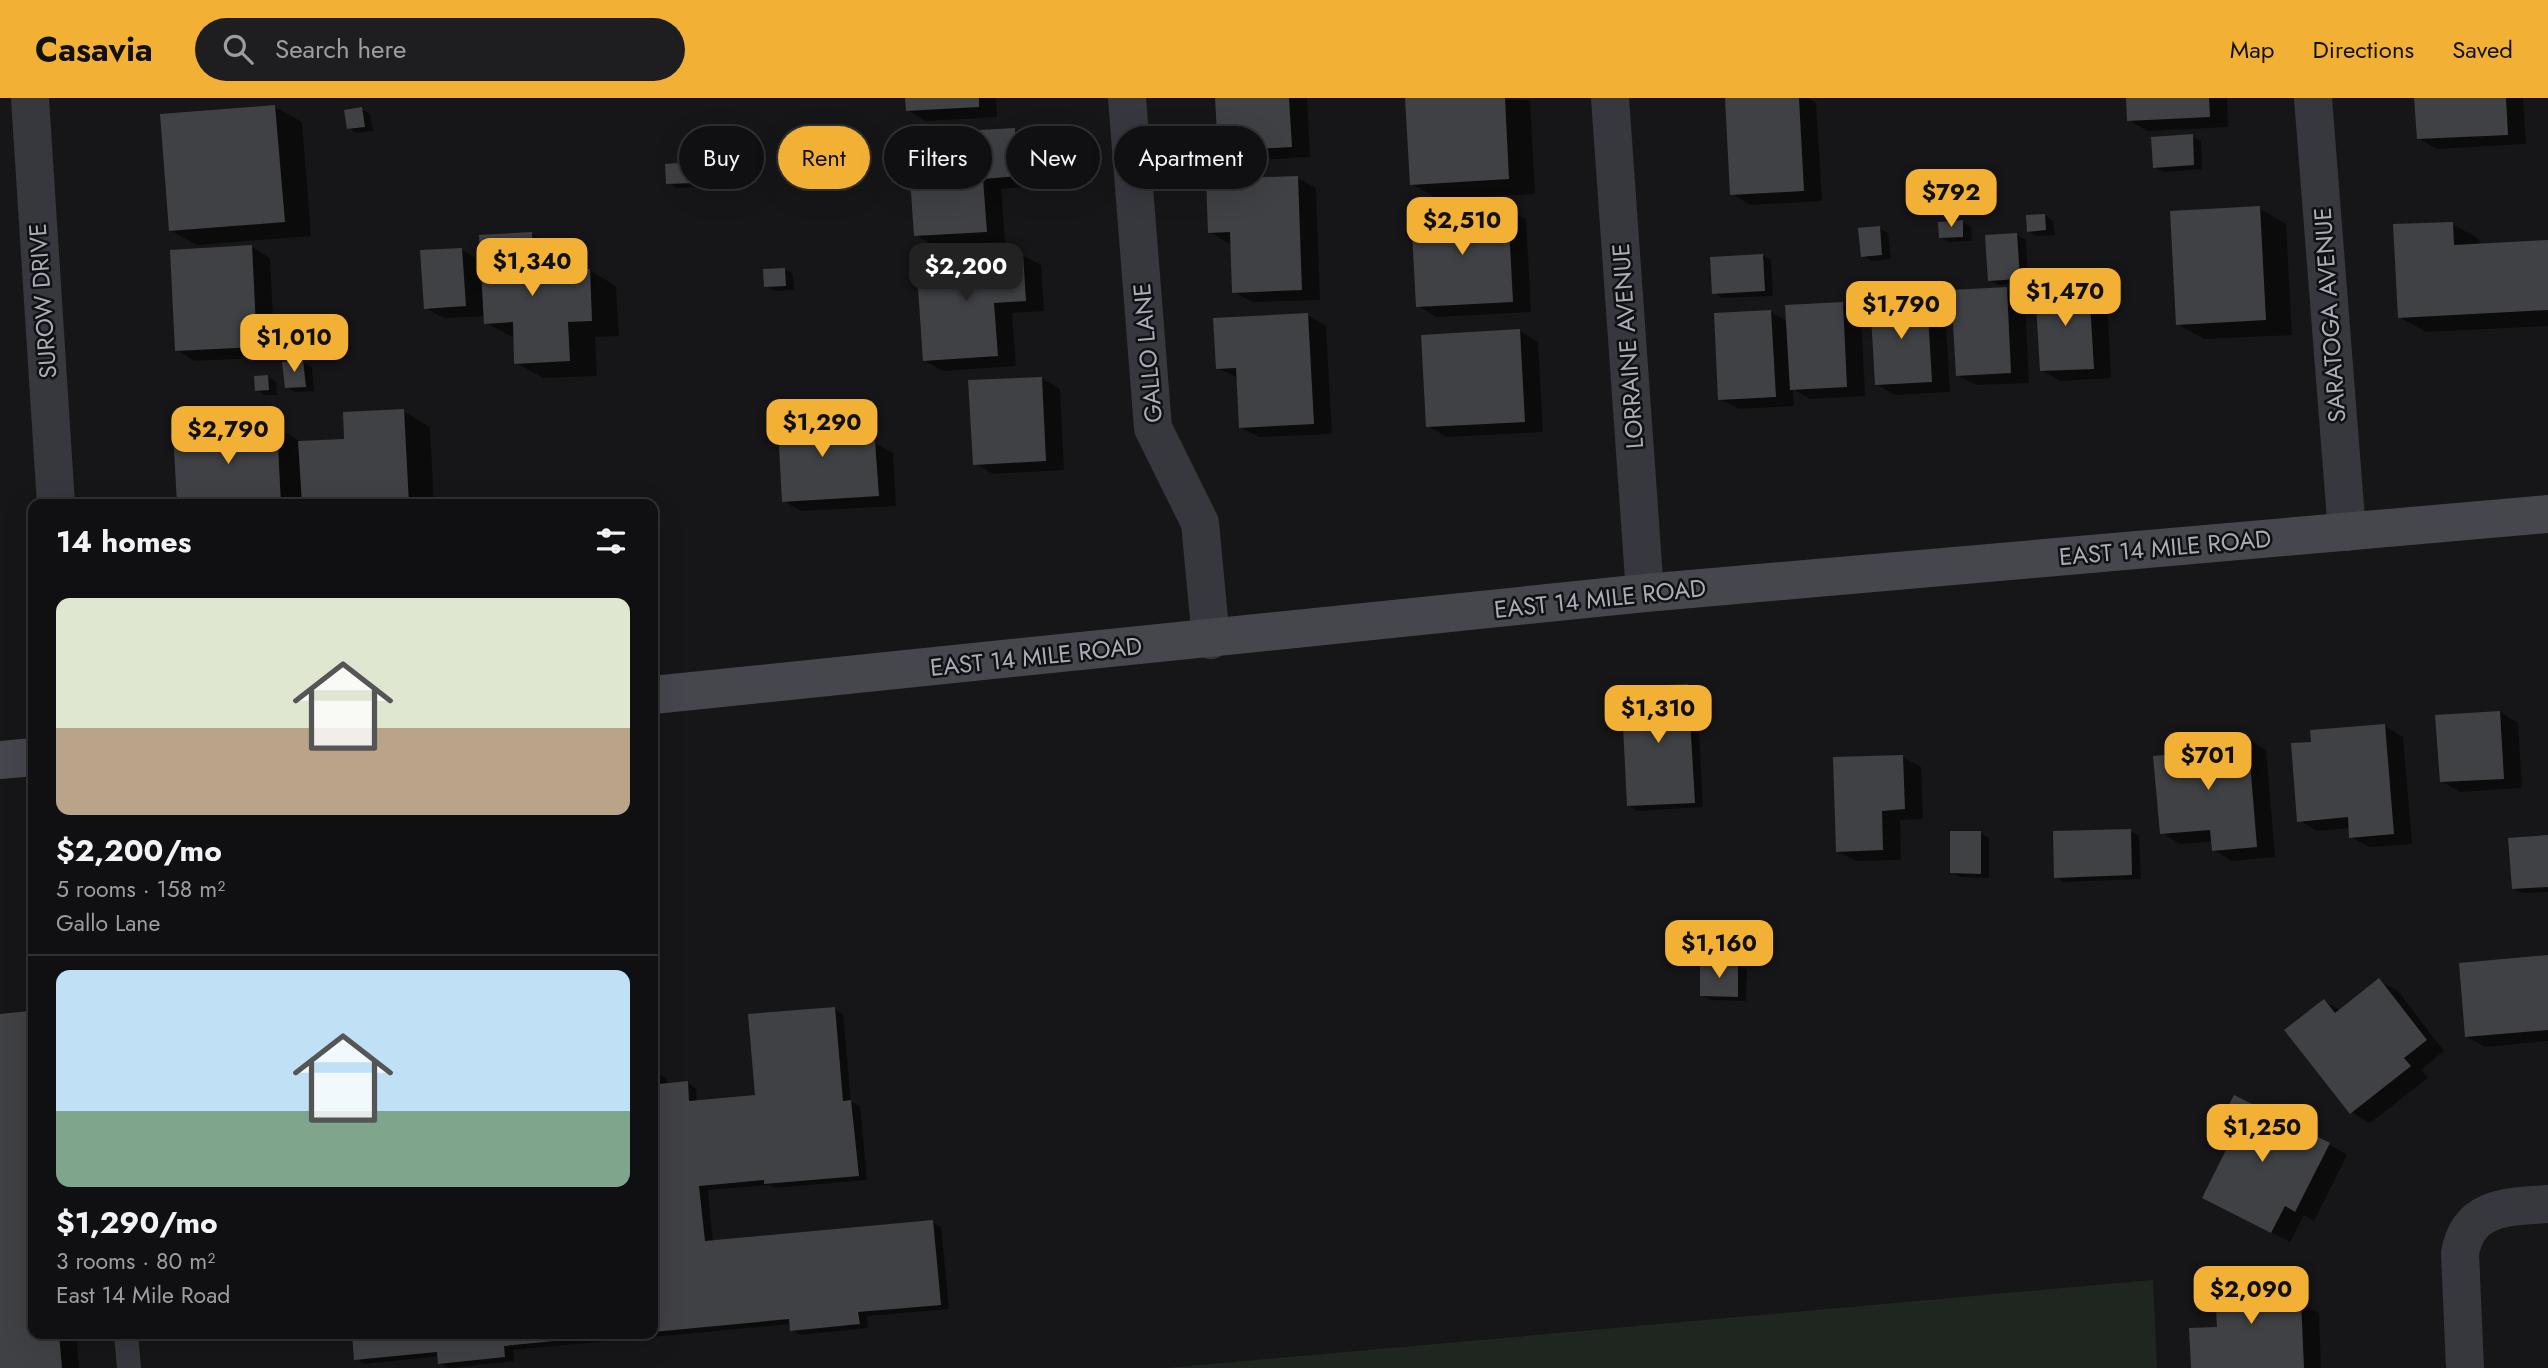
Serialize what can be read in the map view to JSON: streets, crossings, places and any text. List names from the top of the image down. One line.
{"streets":{"main road":["EAST 14 MILE ROAD"],"street":["SUROW DRIVE","SARATOGA AVENUE","LORRAINE AVENUE","GALLO LANE"]},"crossings":[["SARATOGA AVENUE","EAST 14 MILE ROAD"],["LORRAINE AVENUE","EAST 14 MILE ROAD"],["GALLO LANE","EAST 14 MILE ROAD"]],"page":{"header":"Casavia","search":"Search here","nav":["Map","Directions","Saved"],"chip":["Buy","Rent","Filters","New","Apartment"],"price":["$792","$2,510","$1,340","$2,200","$1,470","$1,790","$1,010","$1,290","$2,790","$1,310","$701","$1,160","$1,250","$2,090"],"heading":"14 homes","list":[{"name":"$2,200/mo","note":"5 rooms · 158 m² · Gallo Lane"},{"name":"$1,290/mo","note":"3 rooms · 80 m² · East 14 Mile Road"}]}}
